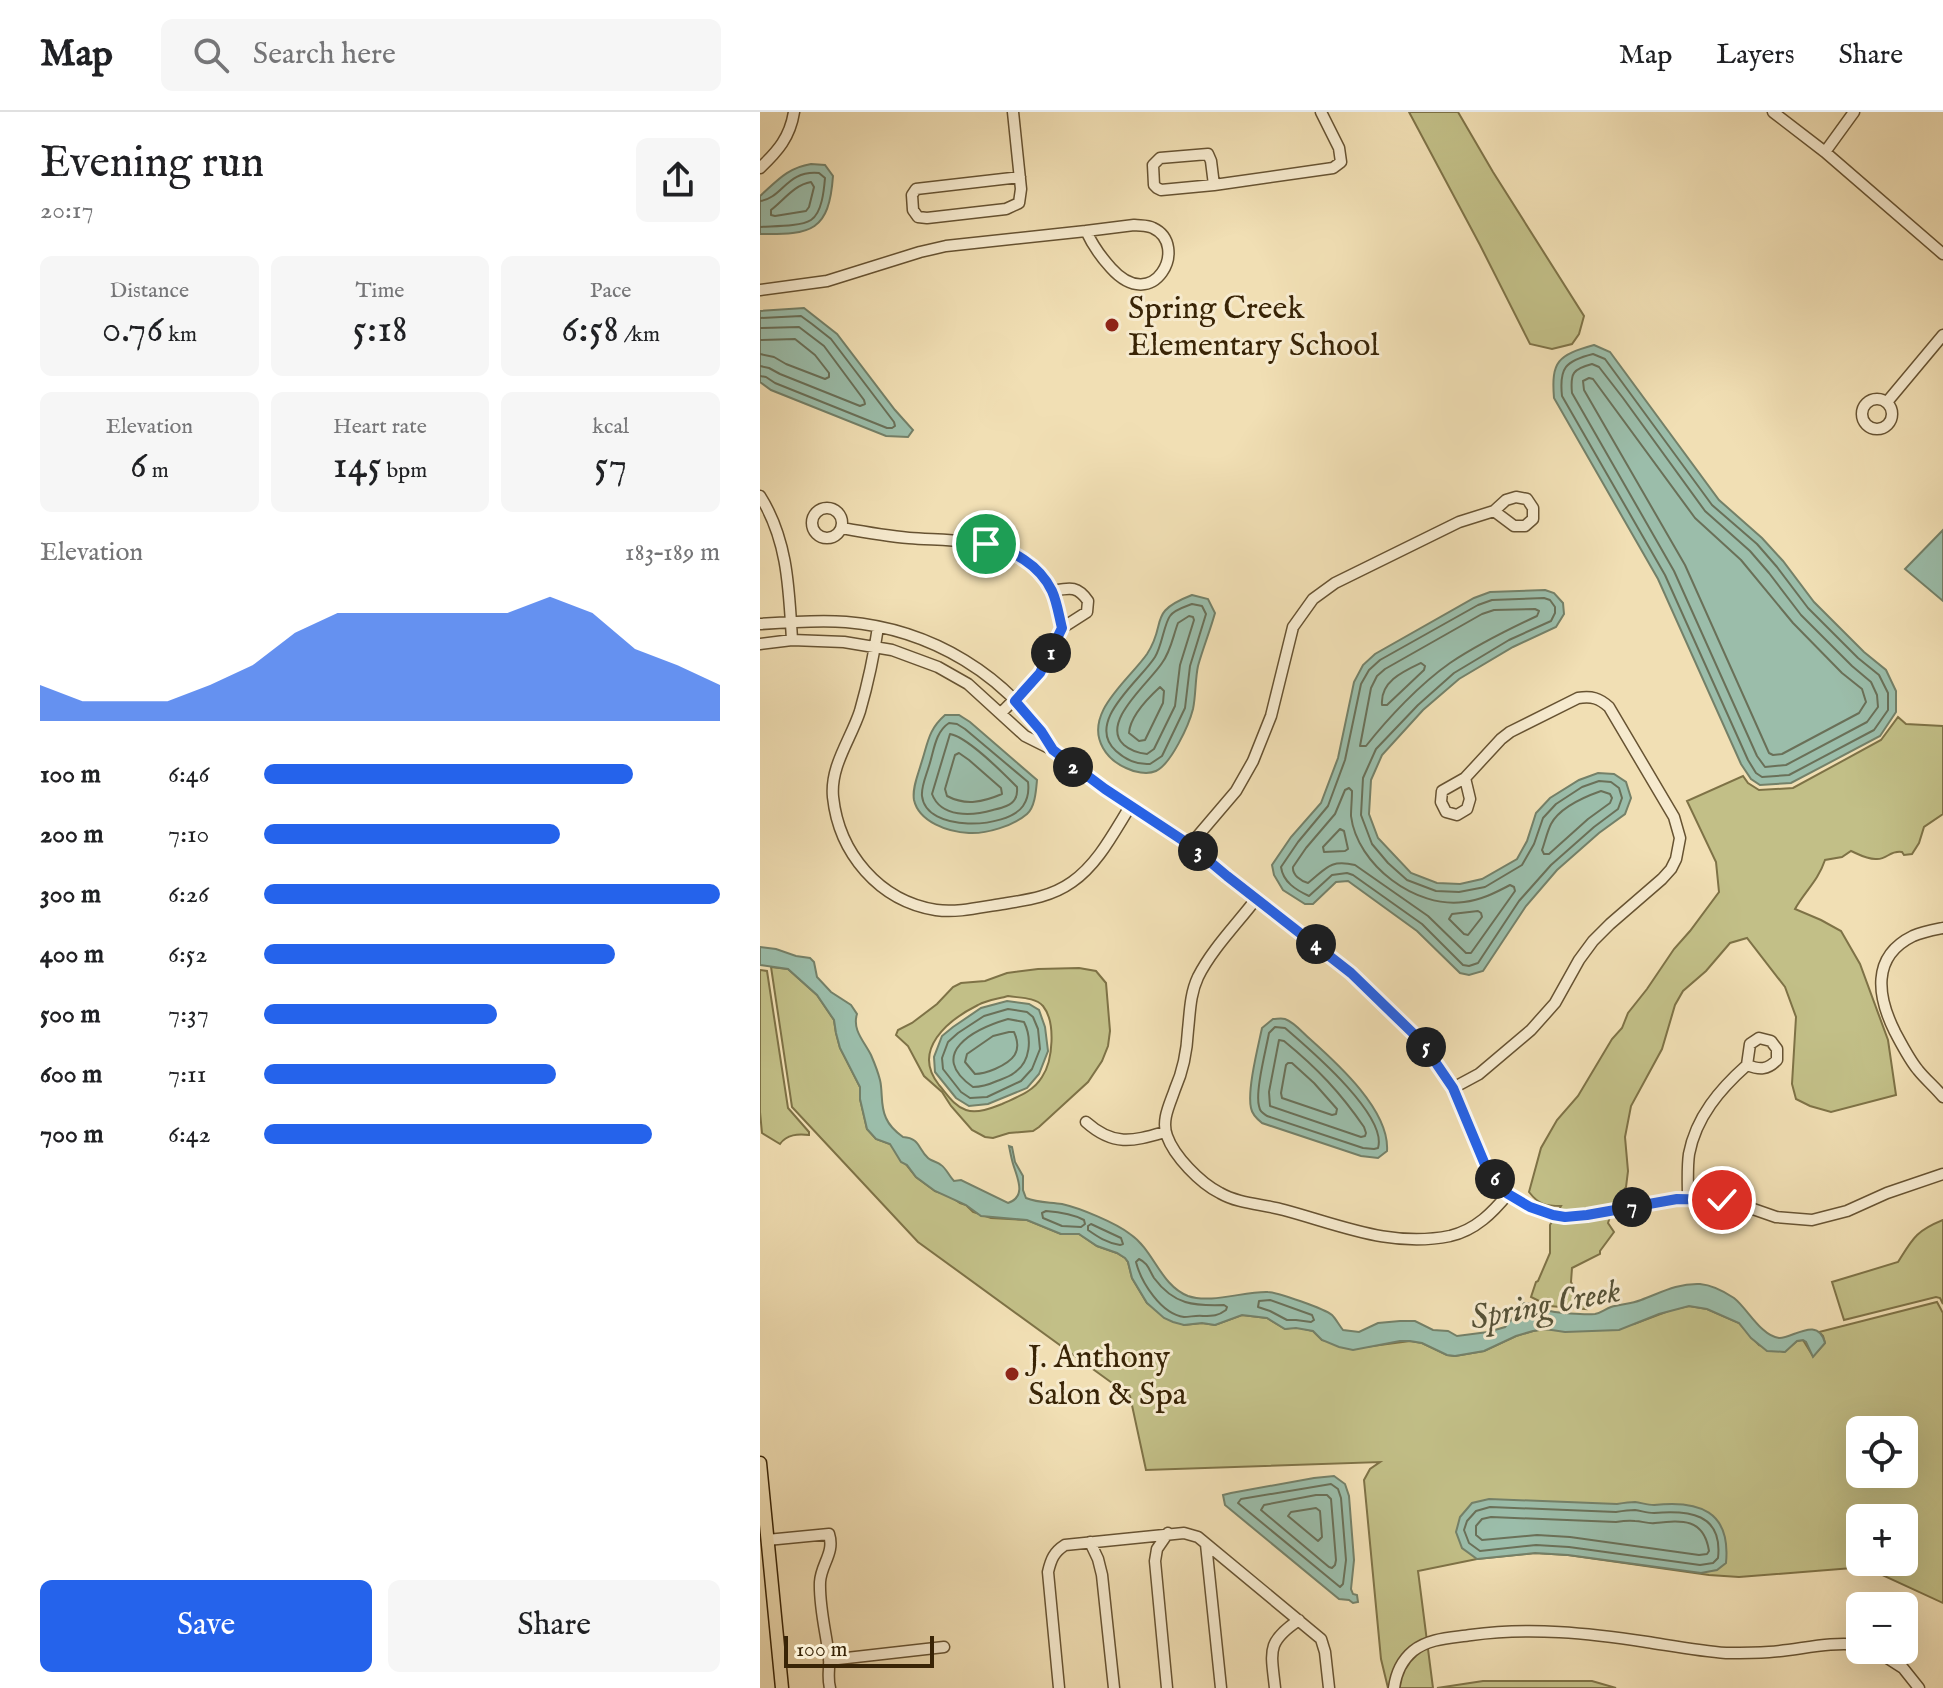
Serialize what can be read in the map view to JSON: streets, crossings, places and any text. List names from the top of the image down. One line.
{"water":["Spring Creek"],"places":["Spring Creek Elementary School","J. Anthony Salon & Spa"],"scale_bar":"100 m","page":{"header":"Map","search":"Search here","nav":["Map","Layers","Share"],"heading":["Evening run","20:17"],"stats":[["Distance","0.76 km"],["Time","5:18"],["Pace","6:58 /km"],["Elevation","6 m"],["Heart rate","145 bpm"],["kcal","57"]],"chart":["Elevation","183–189 m"],"pins":["1","2","3","4","5","6","7"],"list":[{"name":"100 m","note":"6:46"},{"name":"200 m","note":"7:10"},{"name":"300 m","note":"6:26"},{"name":"400 m","note":"6:52"},{"name":"500 m","note":"7:37"},{"name":"600 m","note":"7:11"},{"name":"700 m","note":"6:42"}],"map_buttons":["+","−"],"buttons":["Save","Share"],"scale":"100 m"}}
